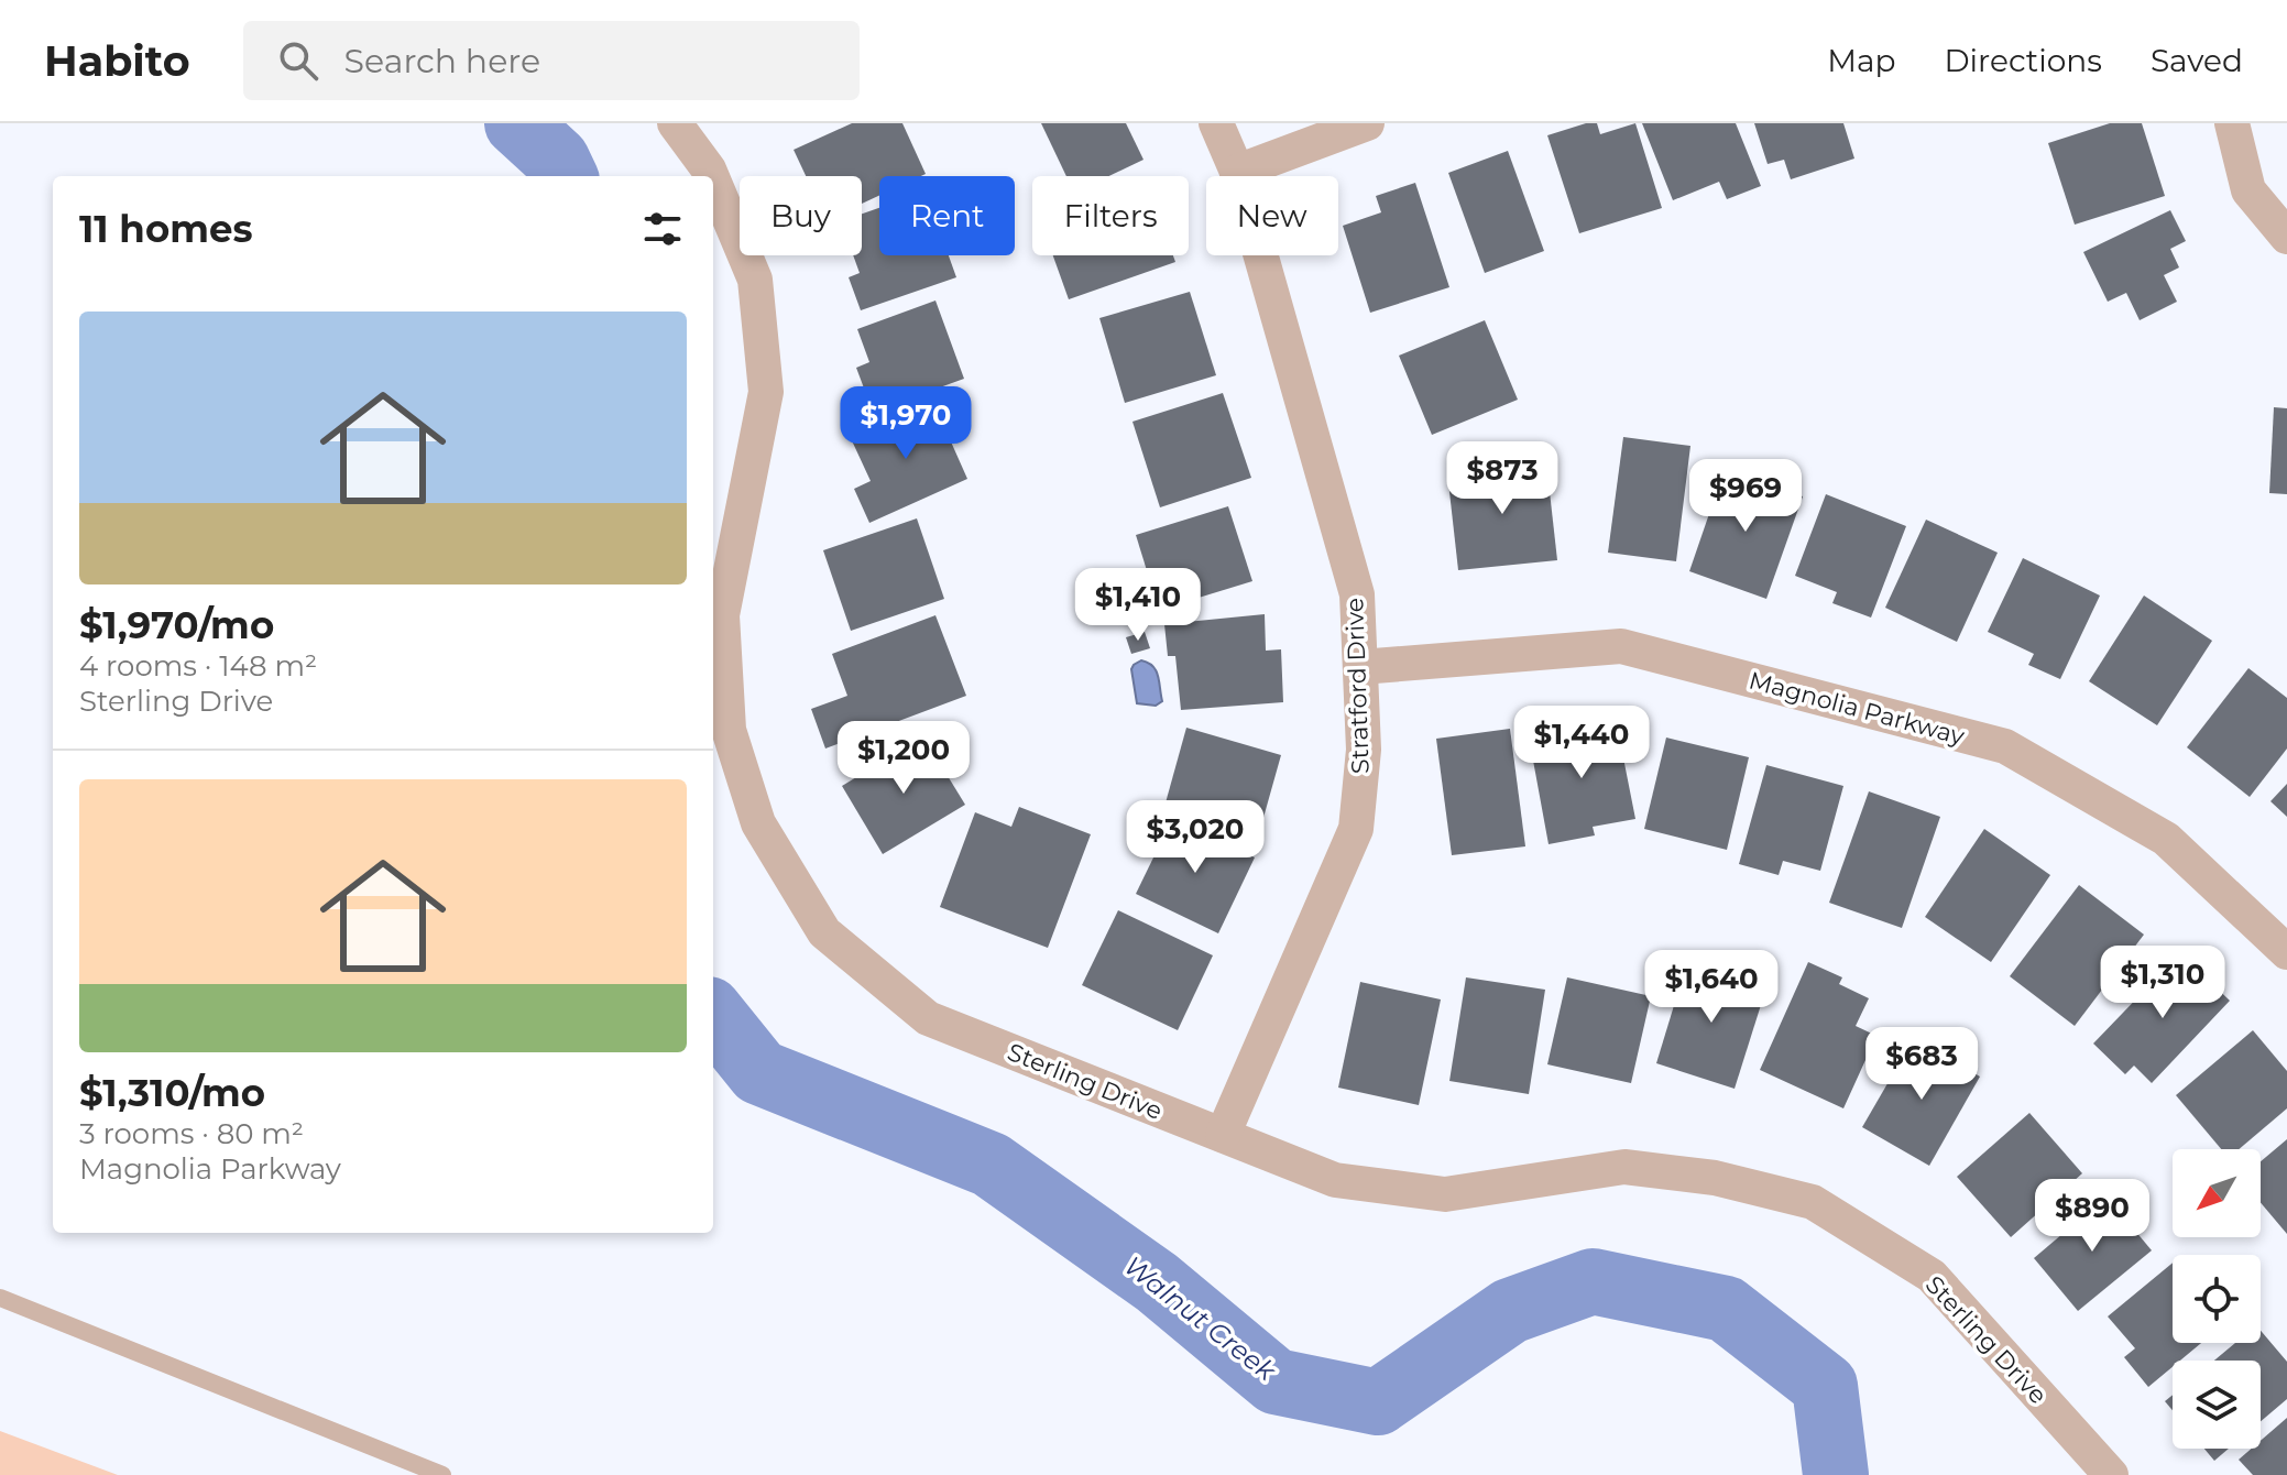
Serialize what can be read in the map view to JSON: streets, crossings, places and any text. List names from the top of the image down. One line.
{"streets":{"street":["Stratford Drive","Magnolia Parkway","Sterling Drive"]},"crossings":[["Stratford Drive","Magnolia Parkway"],["Stratford Drive","Sterling Drive"]],"water":["Walnut Creek"],"north":"bottom left","page":{"header":"Habito","search":"Search here","nav":["Map","Directions","Saved"],"chip":["Buy","Rent","Filters","New"],"heading":"11 homes","list":[{"name":"$1,970/mo","note":"4 rooms · 148 m² · Sterling Drive"},{"name":"$1,310/mo","note":"3 rooms · 80 m² · Magnolia Parkway"}],"price":["$1,970","$873","$969","$1,410","$1,440","$1,200","$3,020","$1,310","$1,640","$683","$890"]}}
